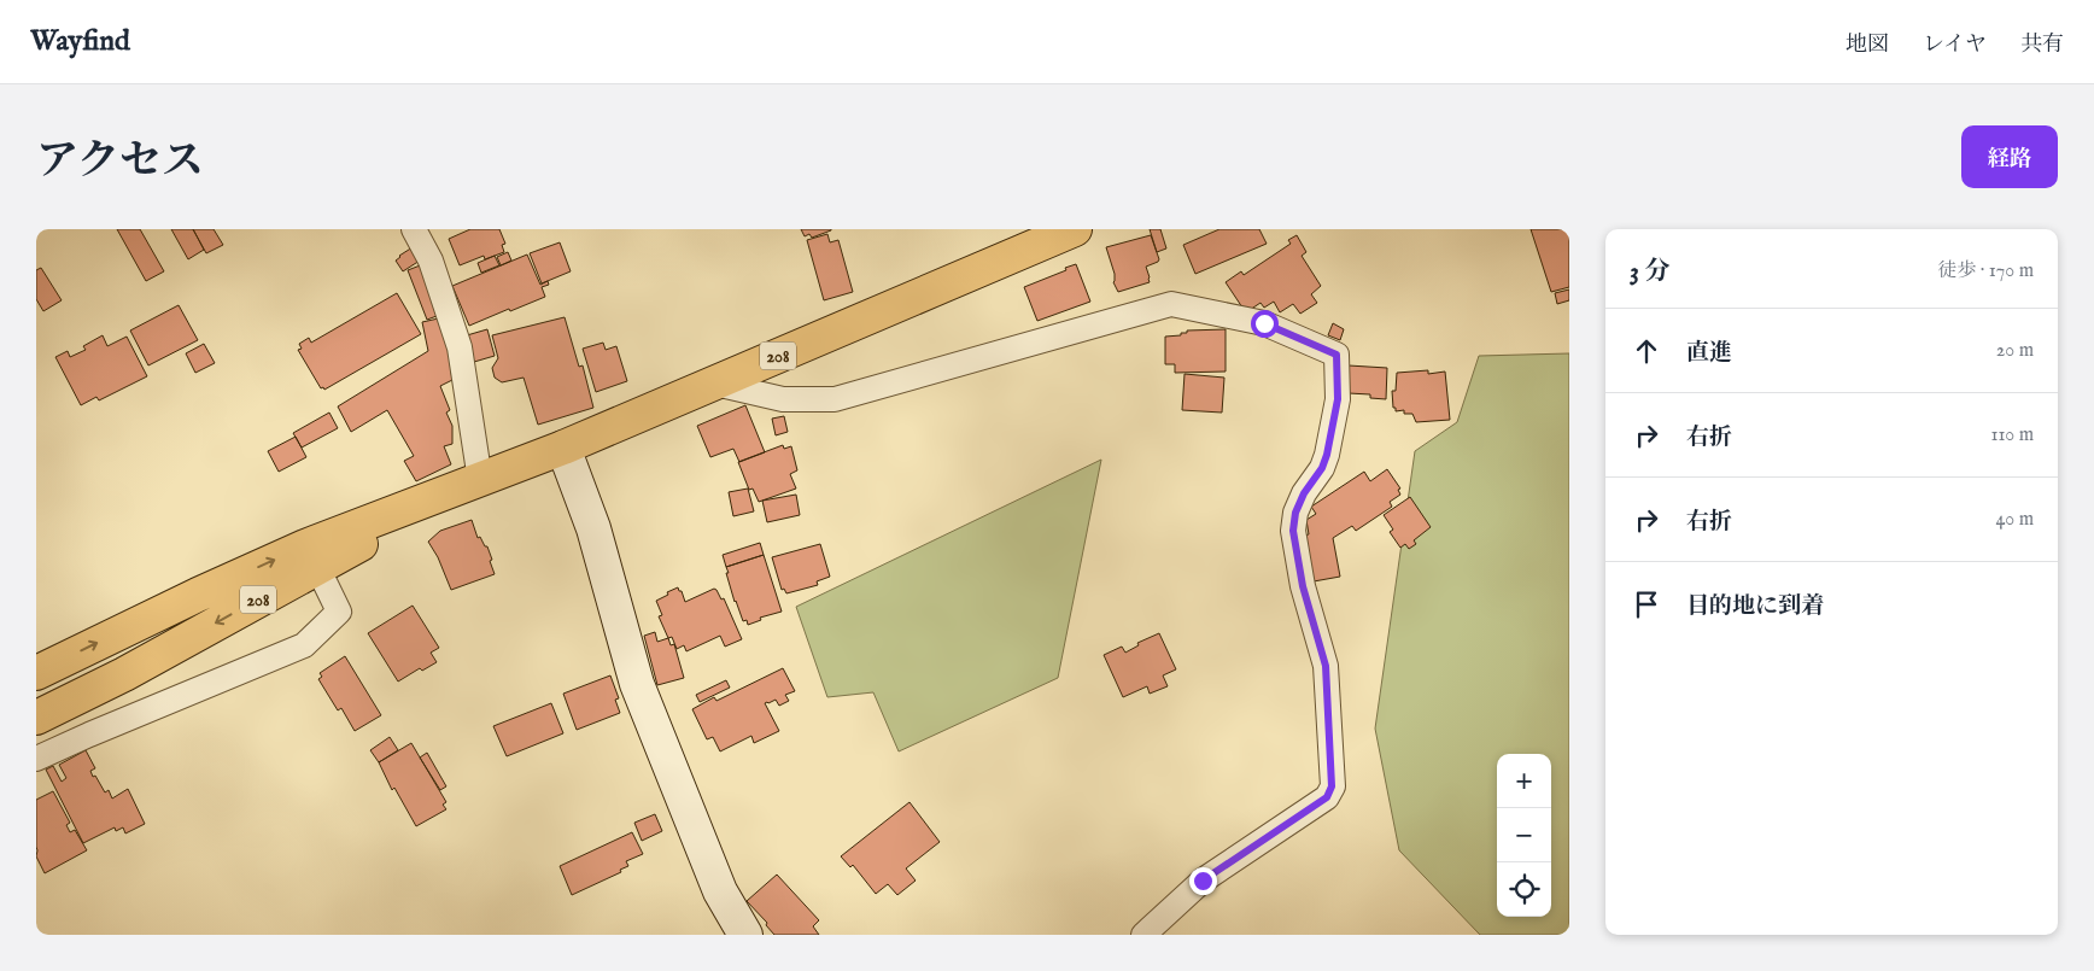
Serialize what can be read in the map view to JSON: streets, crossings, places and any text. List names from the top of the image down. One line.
{"streets":{"highway":["208"]},"page":{"header":"Wayfind","nav":["地図","レイヤ","共有"],"title":"アクセス","buttons":"経路","heading":["3 分","徒歩 · 170 m"],"list":[["直進","20 m"],["右折","110 m"],["右折","40 m"],"目的地に到着"],"map_buttons":["+","−"]}}
